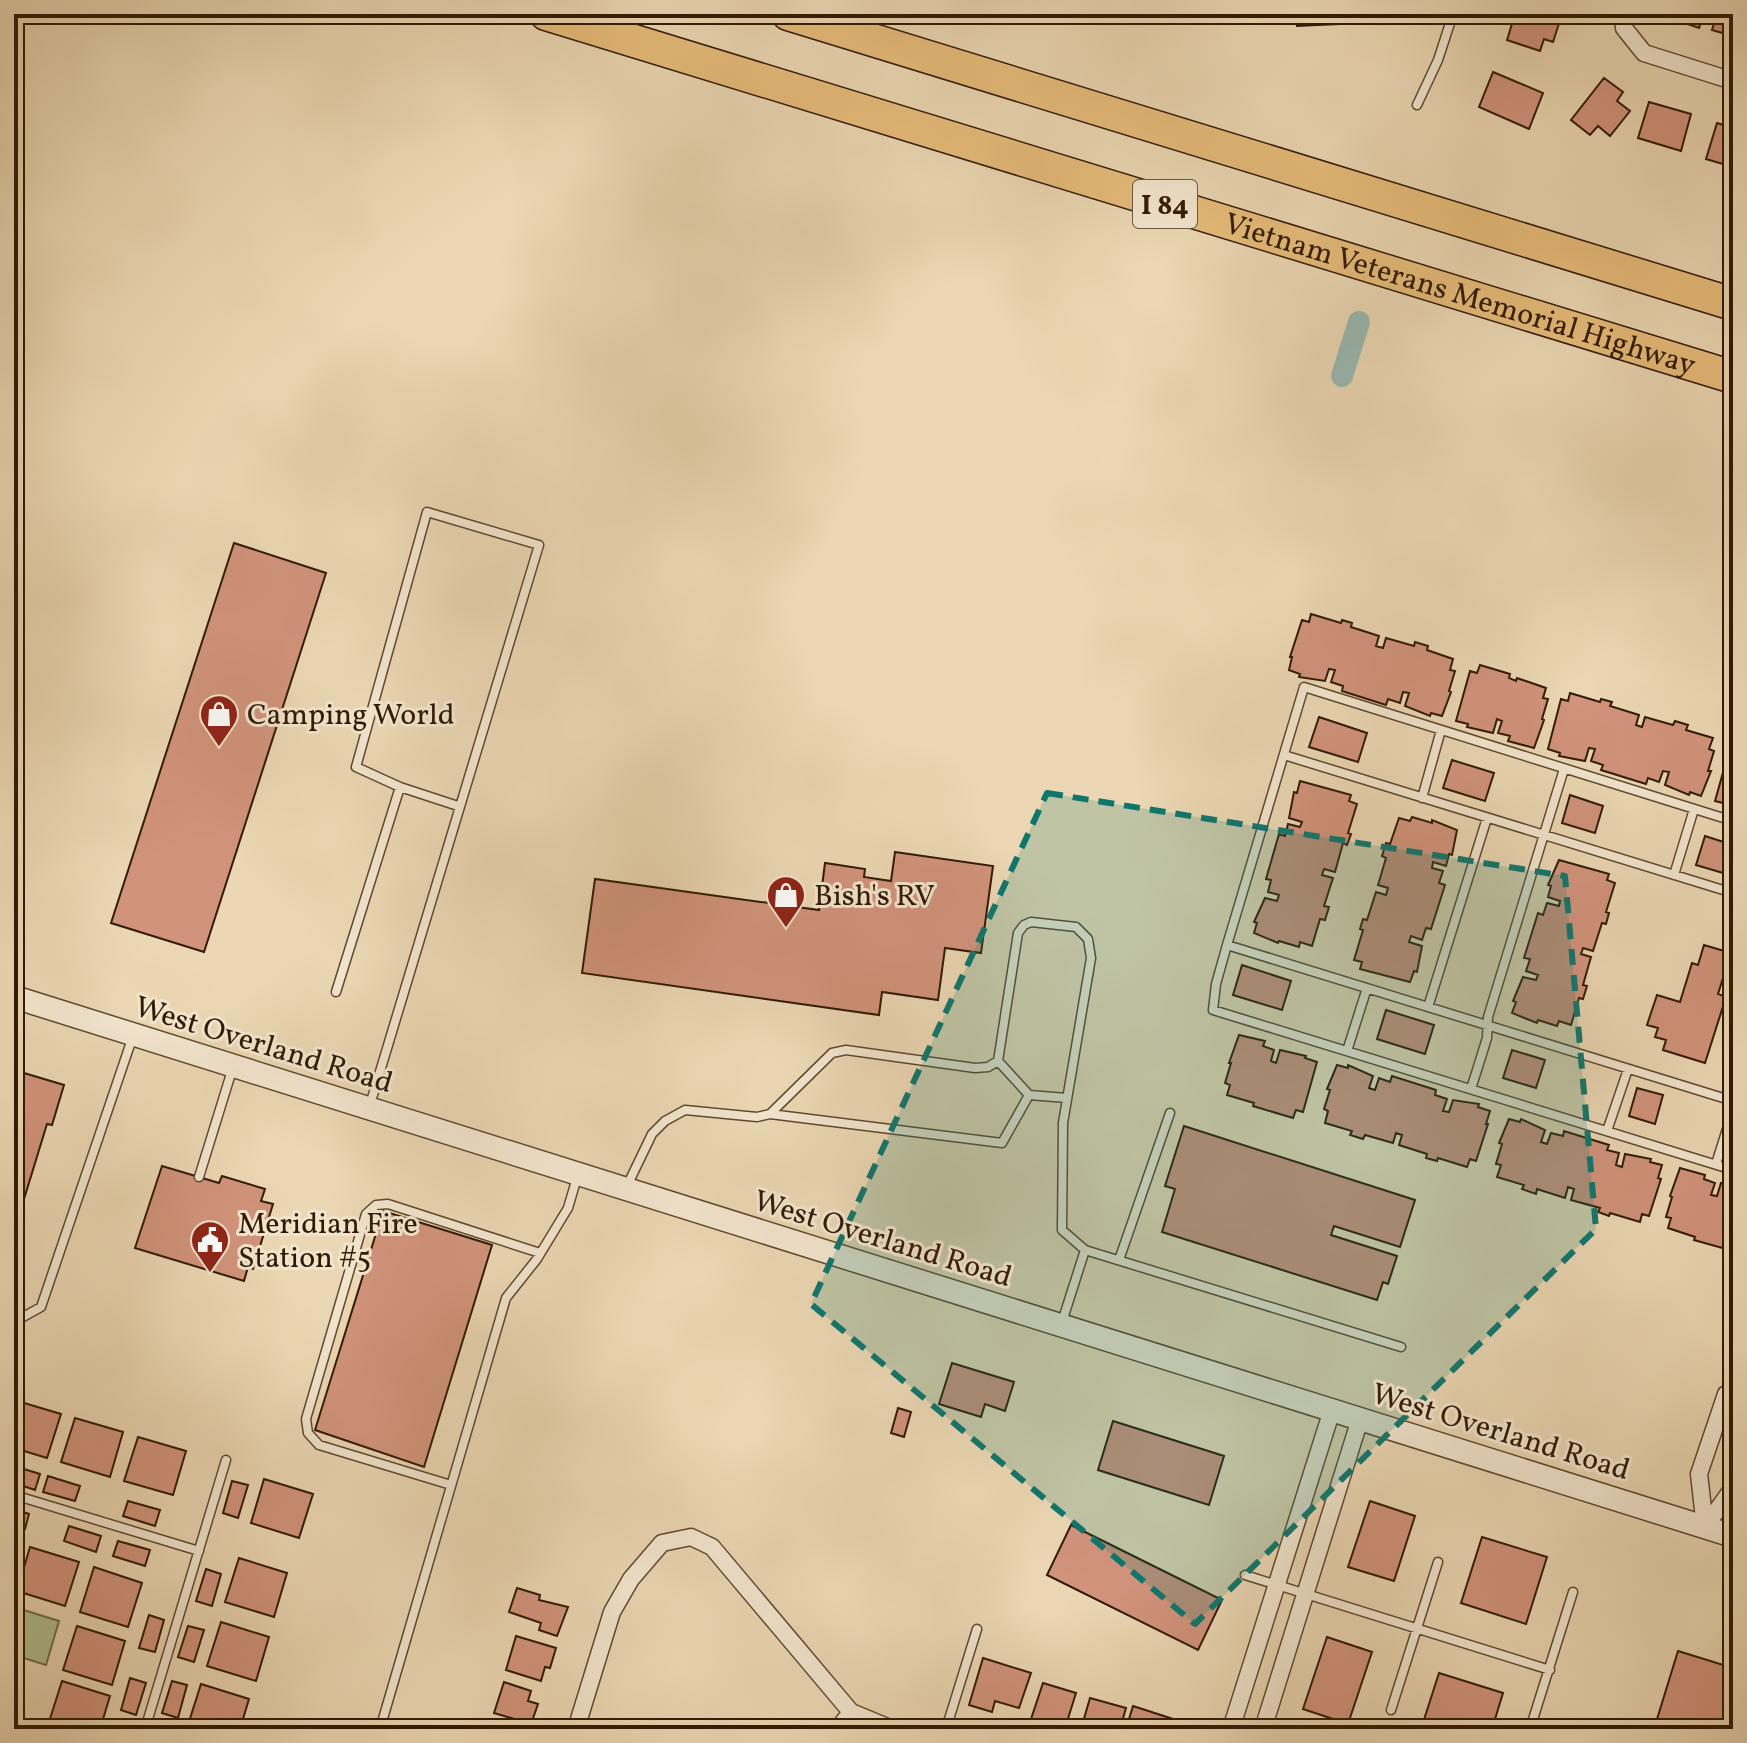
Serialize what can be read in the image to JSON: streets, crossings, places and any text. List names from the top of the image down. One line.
{"streets":{"highway":["I 84","Vietnam Veterans Memorial Highway"],"street":["West Overland Road"]},"places":{"shop":["Camping World","Bish's RV"],"public building":["Meridian Fire Station #5"]}}
